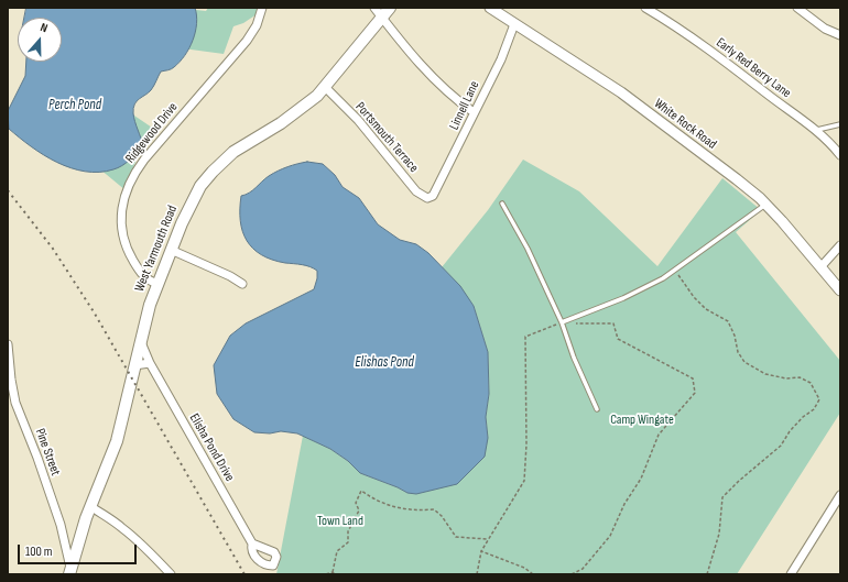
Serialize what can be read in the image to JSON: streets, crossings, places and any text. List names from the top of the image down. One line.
{"streets":{"main road":["West Yarmouth Road"],"street":["Early Red Berry Lane","Linnell Lane","White Rock Road","Ridgewood Drive","Portsmouth Terrace","Elisha Pond Drive","Pine Street"]},"crossings":[["Linnell Lane","White Rock Road"],["Linnell Lane","Portsmouth Terrace"],["Ridgewood Drive","West Yarmouth Road"],["Portsmouth Terrace","West Yarmouth Road"],["West Yarmouth Road","Elisha Pond Drive"],["West Yarmouth Road","Pine Street"]],"water":["Perch Pond","Elishas Pond"],"parks":["Camp Wingate","Town Land"],"scale_bar":"100 m","north":"top"}
